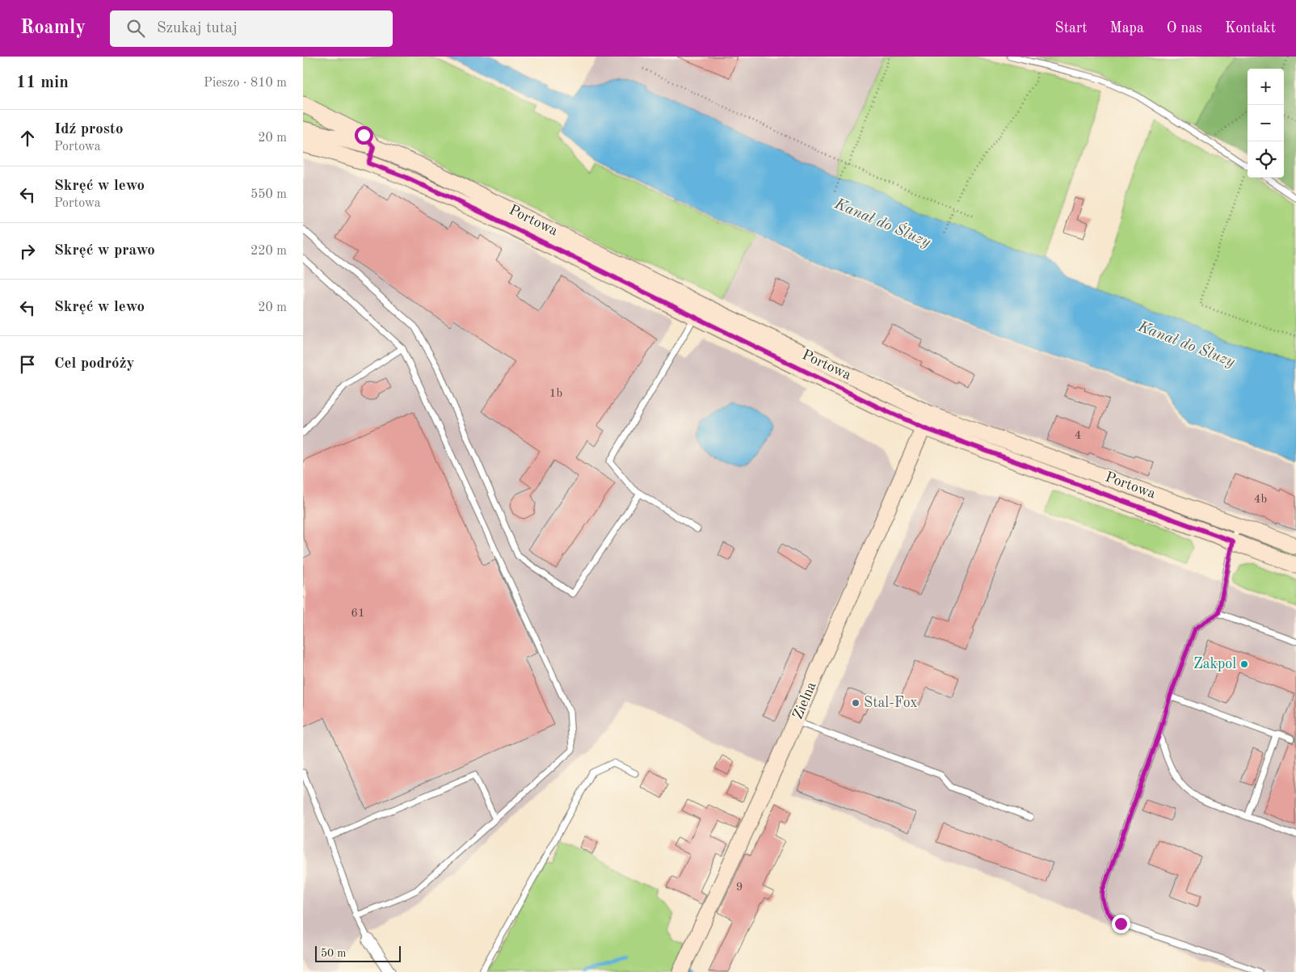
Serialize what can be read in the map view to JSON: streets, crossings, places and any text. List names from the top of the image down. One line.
{"streets":{"street":["Portowa","Zielna"]},"crossings":[["Portowa","Zielna"]],"water":["Kanał do Śluzy"],"places":["Zakpol","Stal-Fox"],"house_numbers":["1b","4","4b","61","9"],"scale_bar":"50 m","page":{"header":"Roamly","search":"Szukaj tutaj","nav":["Start","Mapa","O nas","Kontakt"],"heading":["11 min","Pieszo · 810 m"],"map_buttons":["+","−"],"list":[["Idź prosto","Portowa","20 m"],["Skręć w lewo","Portowa","550 m"],["Skręć w prawo","220 m"],["Skręć w lewo","20 m"],"Cel podróży"],"scale":"50 m"}}
